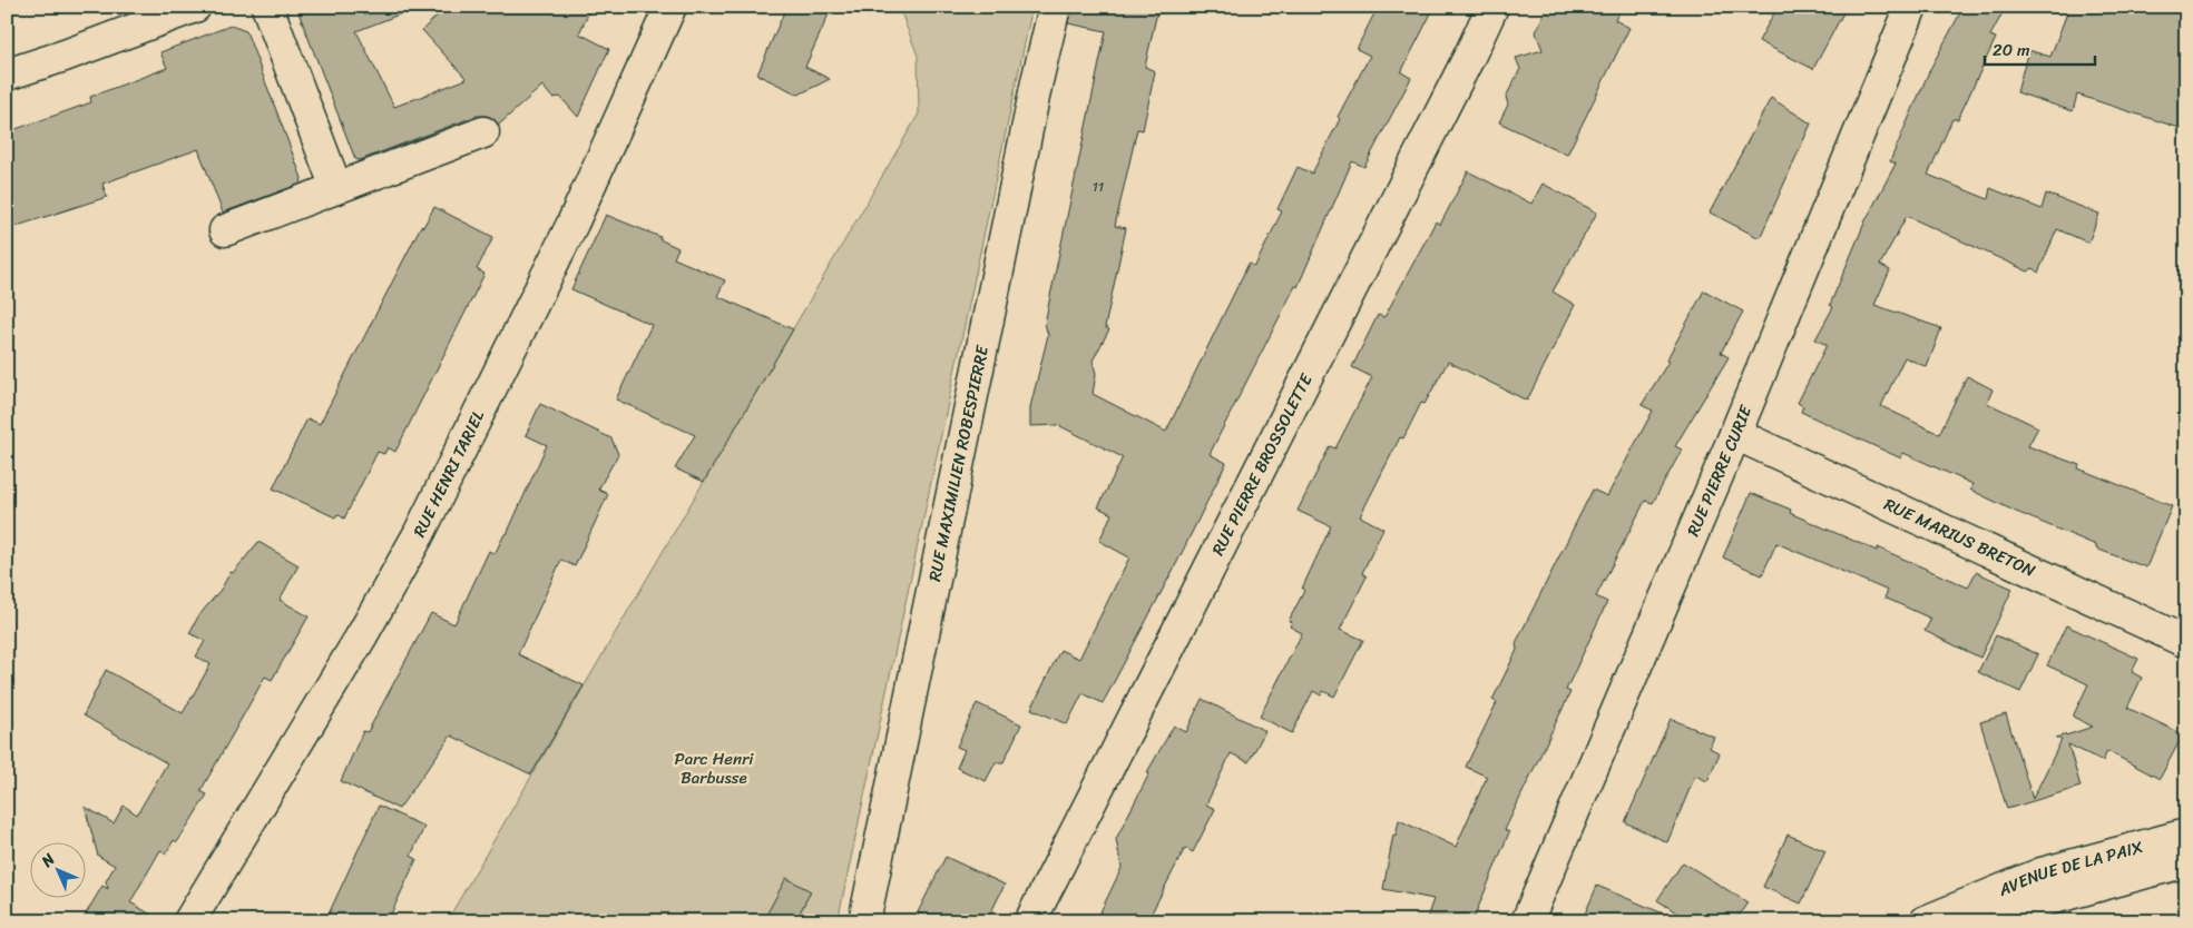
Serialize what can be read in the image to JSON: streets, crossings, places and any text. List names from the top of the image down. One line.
{"streets":{"street":["RUE MAXIMILIEN ROBESPIERRE","RUE PIERRE BROSSOLETTE","RUE PIERRE CURIE","RUE HENRI TARIEL","RUE MARIUS BRETON","AVENUE DE LA PAIX"]},"crossings":[["RUE PIERRE CURIE","RUE MARIUS BRETON"]],"parks":["Parc Henri Barbusse"],"house_numbers":["11"],"scale_bar":"20 m","north":"top left"}
